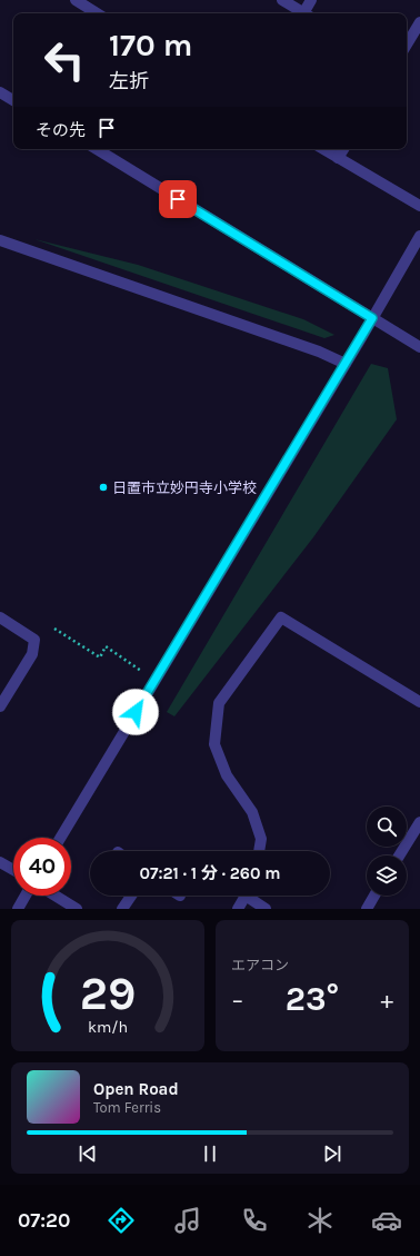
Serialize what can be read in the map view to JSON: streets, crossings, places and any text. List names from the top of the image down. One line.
{"places":["日置市立妙円寺小学校"],"page":{"turn":["170 m","左折"],"then":"その先","limit":"40","trip":"07:21 · 1 分 · 260 m","tile":"エアコン","heat":["−","23°","+"],"song":["Open Road","Tom Ferris"],"tabs":"07:20","gauge":["29","km/h"]}}
